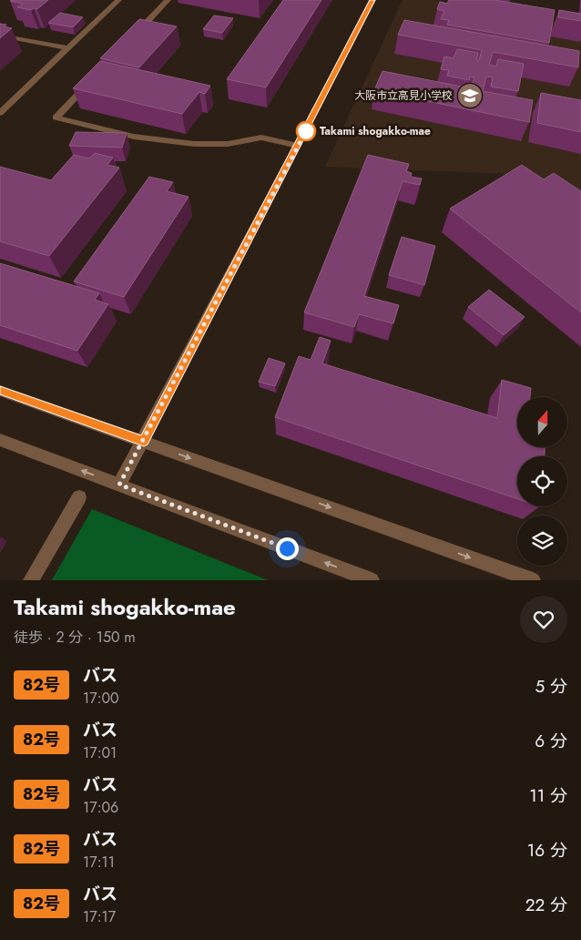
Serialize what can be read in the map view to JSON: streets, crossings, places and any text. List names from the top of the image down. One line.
{"places":{"school or university":["大阪市立高見小学校"],"other":["Takami shogakko-mae"]},"lines":["bus line 82号"],"north":"top","page":{"heading":["Takami shogakko-mae","徒歩 · 2 分 · 150 m"],"list":[{"mark":"82号","name":"バス","note":"17:00","value":"5 分"},{"mark":"82号","name":"バス","note":"17:01","value":"6 分"},{"mark":"82号","name":"バス","note":"17:06","value":"11 分"},{"mark":"82号","name":"バス","note":"17:11","value":"16 分"},{"mark":"82号","name":"バス","note":"17:17","value":"22 分"}]}}
